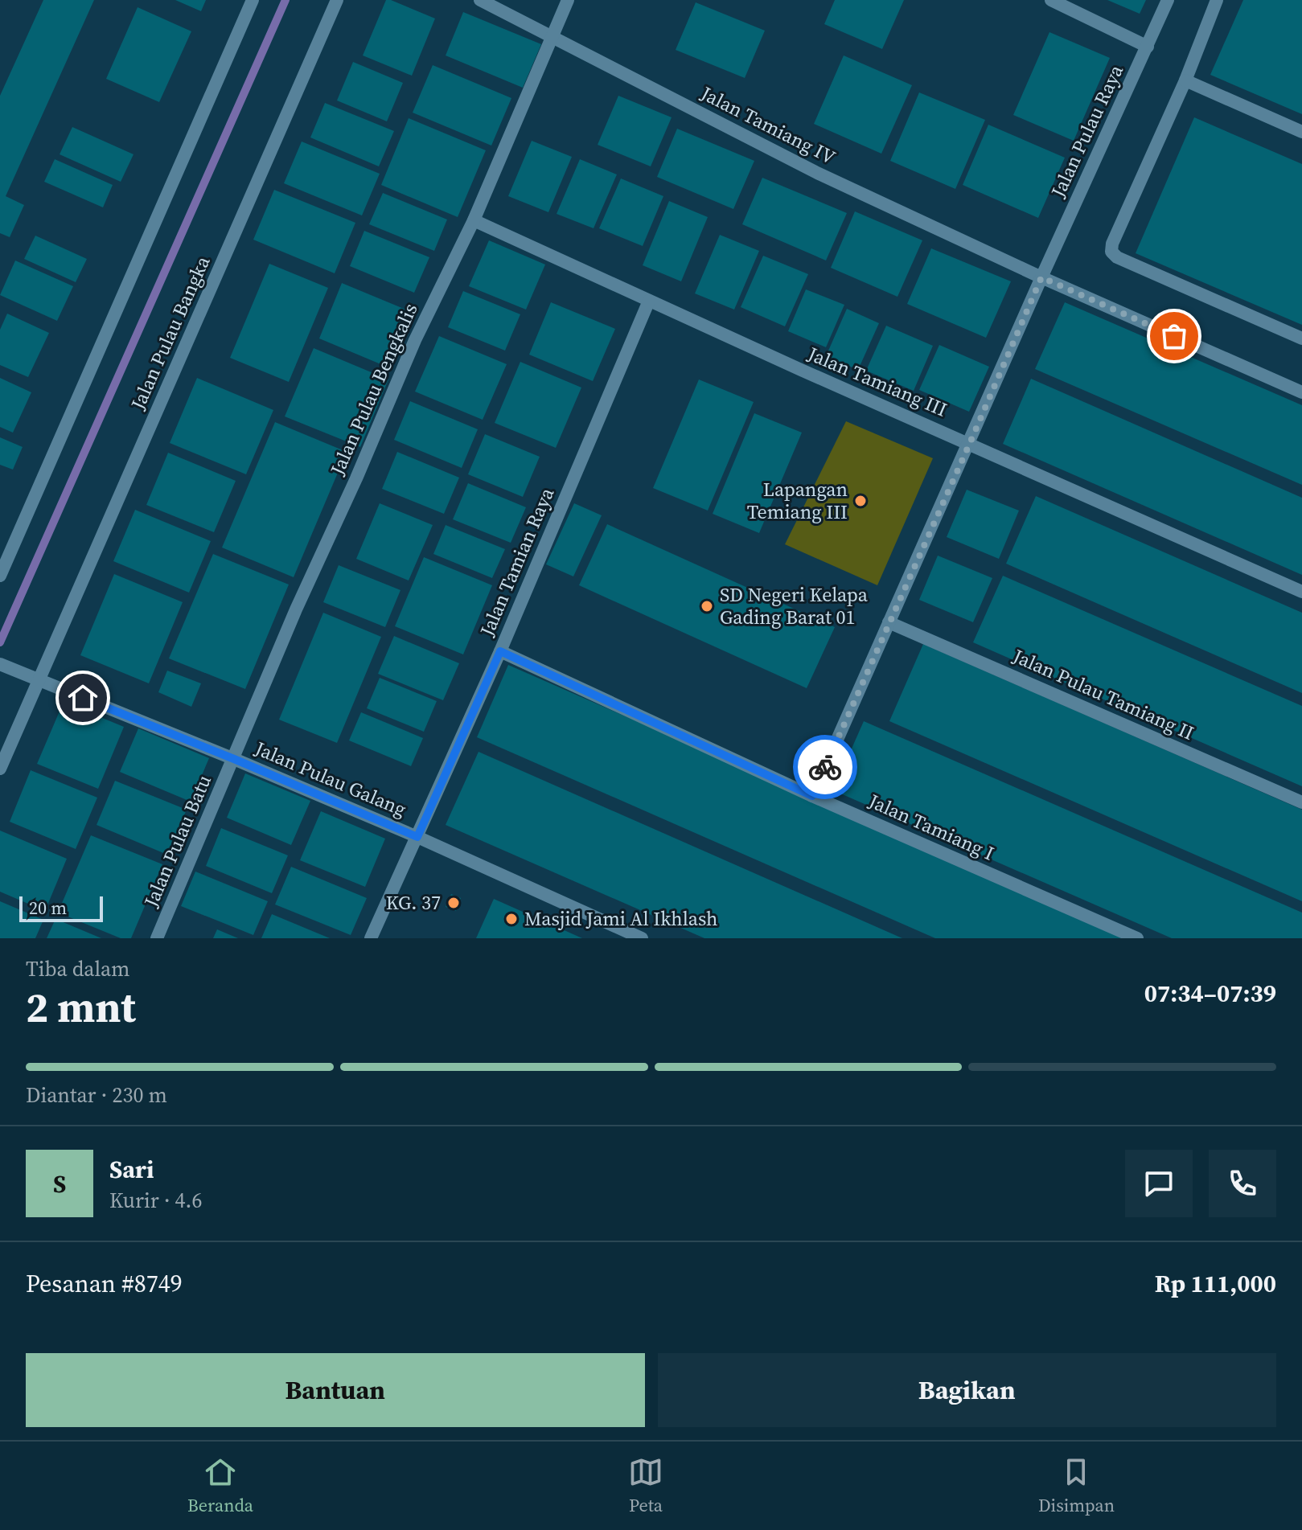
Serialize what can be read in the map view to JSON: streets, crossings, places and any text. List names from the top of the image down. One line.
{"streets":{"street":["Jalan Tamiang IV","Jalan Pulau Raya","Jalan Pulau Bangka","Jalan Tamiang III","Jalan Pulau Bengkalis","Jalan Tamian Raya","Jalan Pulau Tamiang II","Jalan Pulau Galang","Jalan Tamiang I","Jalan Pulau Batu"]},"crossings":[["Jalan Tamiang IV","Jalan Pulau Raya"],["Jalan Tamiang IV","Jalan Pulau Bengkalis"],["Jalan Pulau Raya","Jalan Tamiang III"],["Jalan Pulau Raya","Jalan Pulau Tamiang II"],["Jalan Pulau Raya","Jalan Tamiang I"],["Jalan Pulau Bangka","Jalan Pulau Galang"],["Jalan Tamiang III","Jalan Pulau Bengkalis"],["Jalan Tamiang III","Jalan Tamian Raya"],["Jalan Pulau Bengkalis","Jalan Pulau Galang"],["Jalan Pulau Bengkalis","Jalan Pulau Batu"],["Jalan Tamian Raya","Jalan Pulau Galang"],["Jalan Tamian Raya","Jalan Tamiang I"],["Jalan Pulau Galang","Jalan Pulau Batu"]],"places":["Lapangan Temiang III","SD Negeri Kelapa Gading Barat 01","KG. 37","Masjid Jami Al Ikhlash"],"scale_bar":"20 m","page":{"scale":"20 m","heading":["2 mnt","Tiba dalam","07:34–07:39"],"panel":["Sari","Kurir · 4.6","Pesanan #8749","Rp 111,000"],"bar":"Diantar · 230 m","round":"S","buttons":["Bantuan","Bagikan"],"tabs":["Beranda","Peta","Disimpan"]}}
